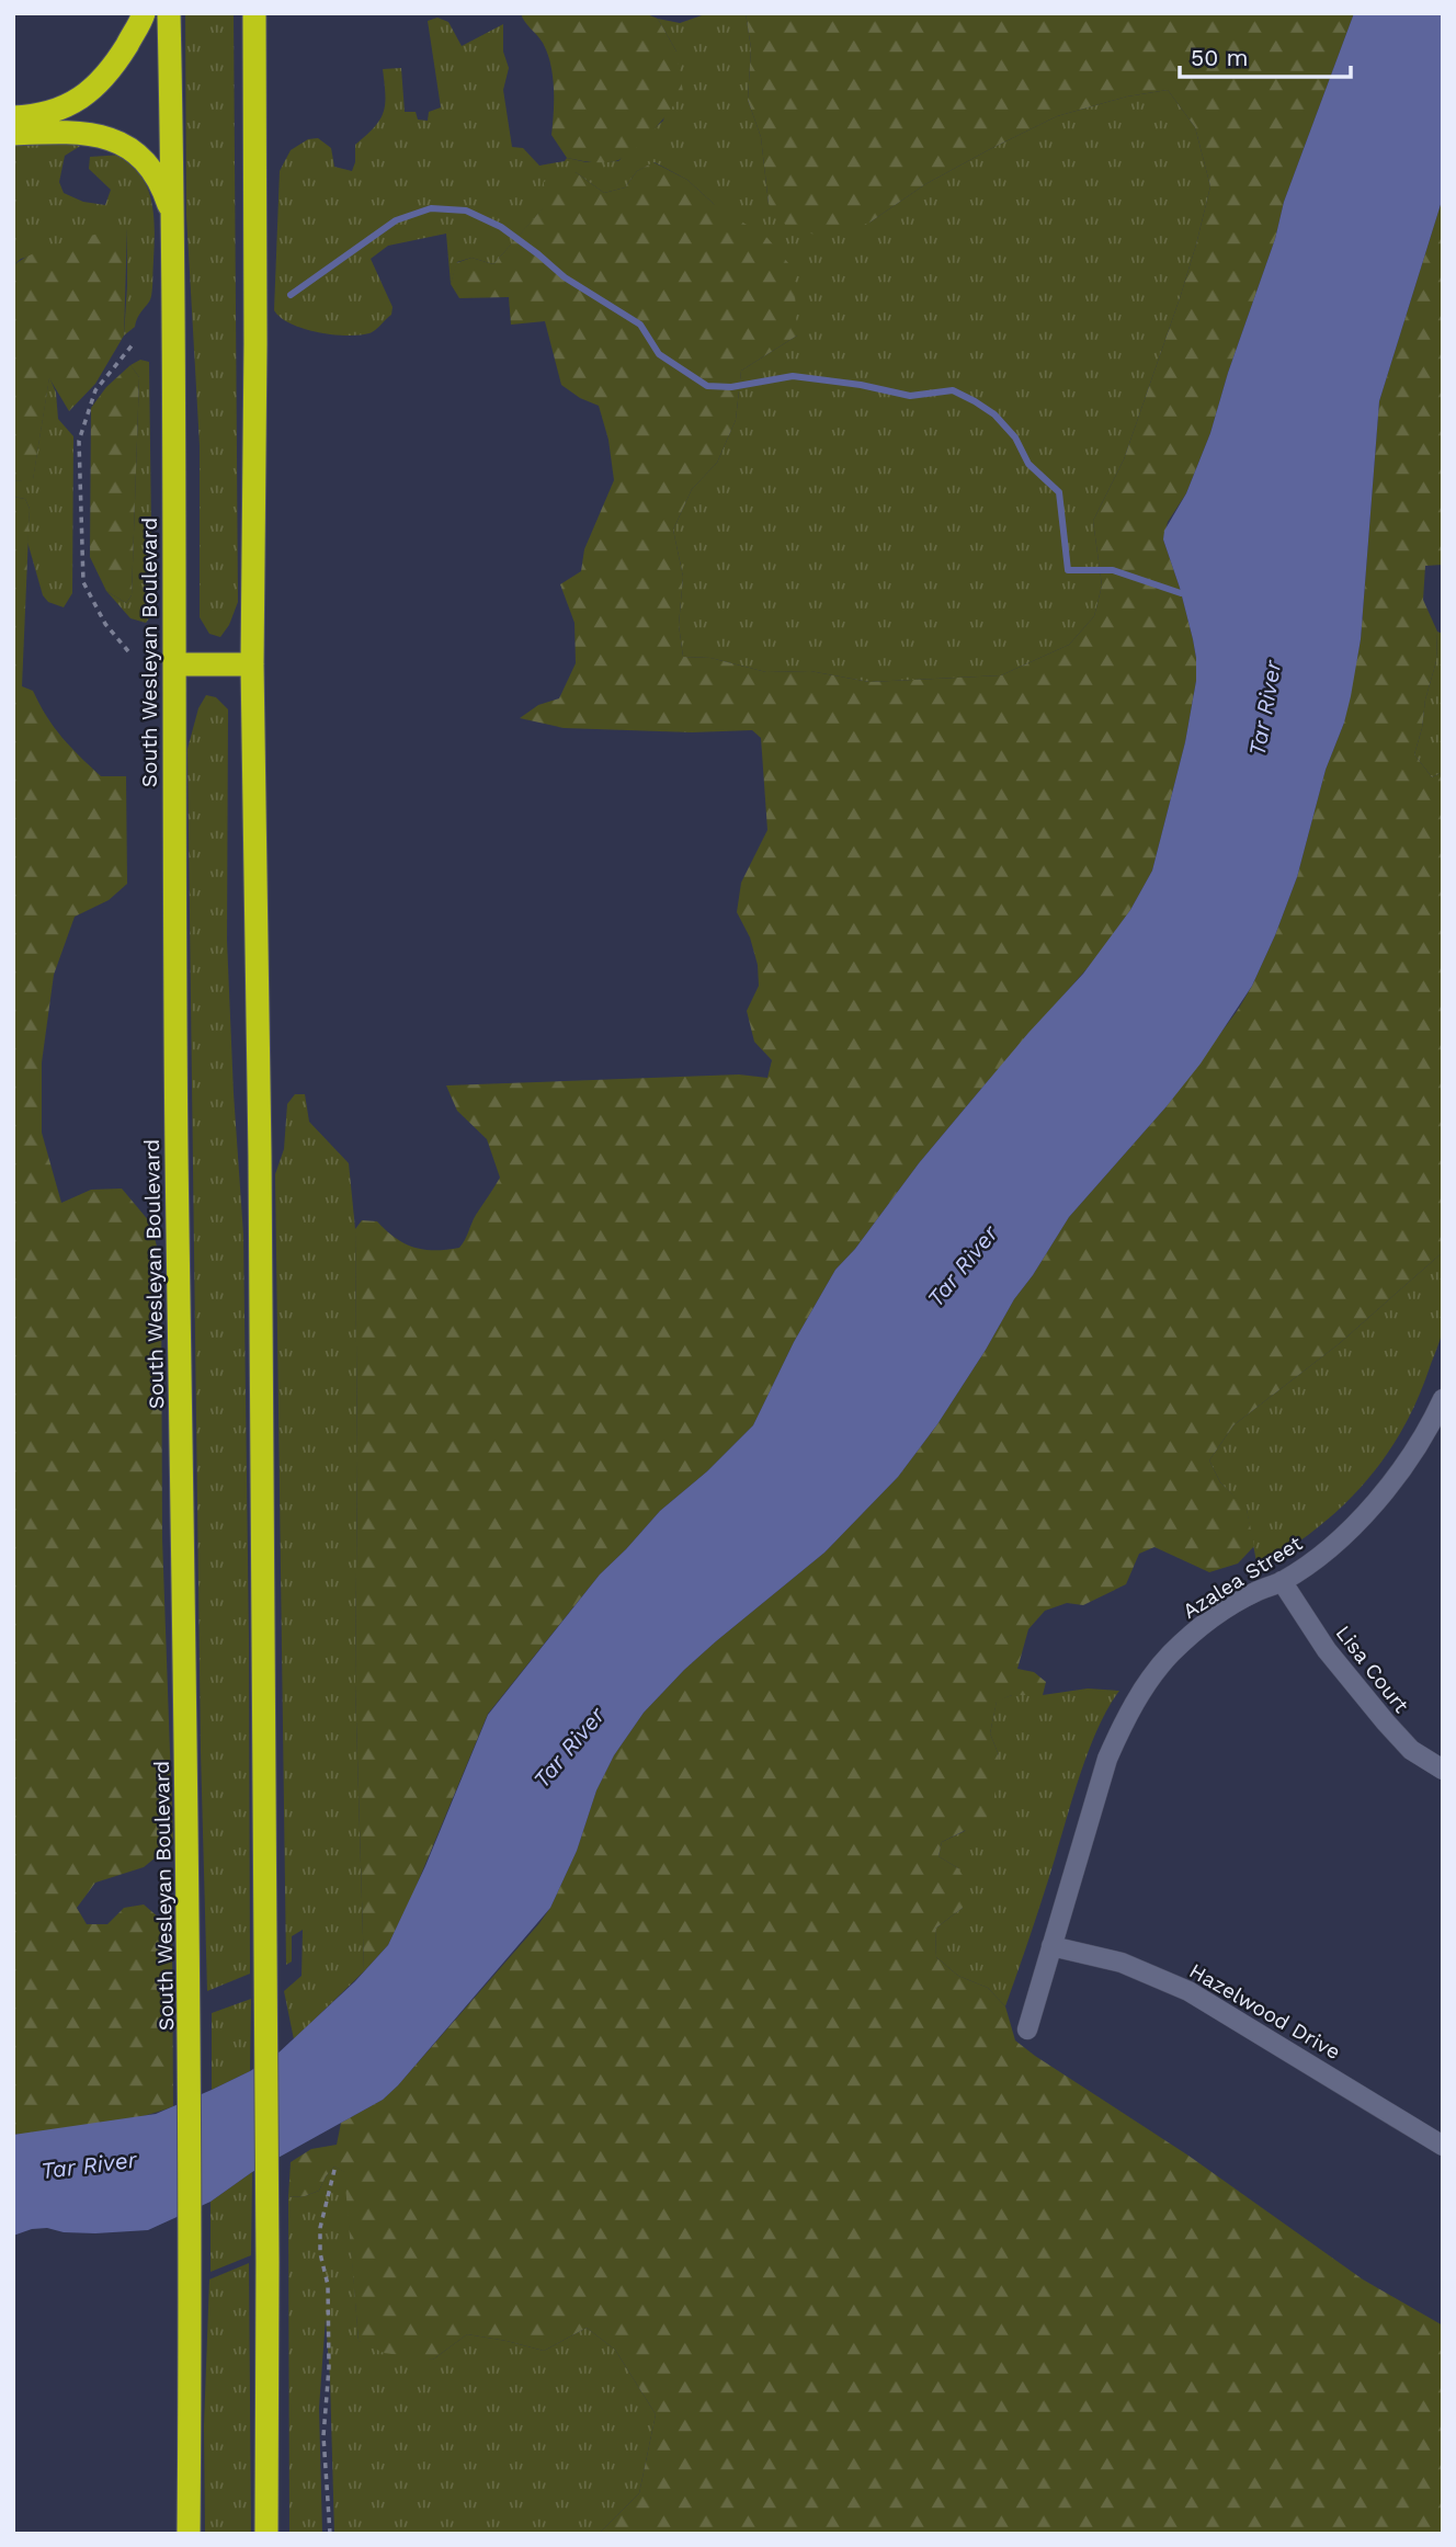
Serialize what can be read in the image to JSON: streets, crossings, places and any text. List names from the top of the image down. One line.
{"streets":{"highway":["South Wesleyan Boulevard"],"street":["Azalea Street","Lisa Court","Hazelwood Drive"]},"crossings":[["Azalea Street","Lisa Court"],["Azalea Street","Hazelwood Drive"]],"water":["Tar River"],"scale_bar":"50 m"}
